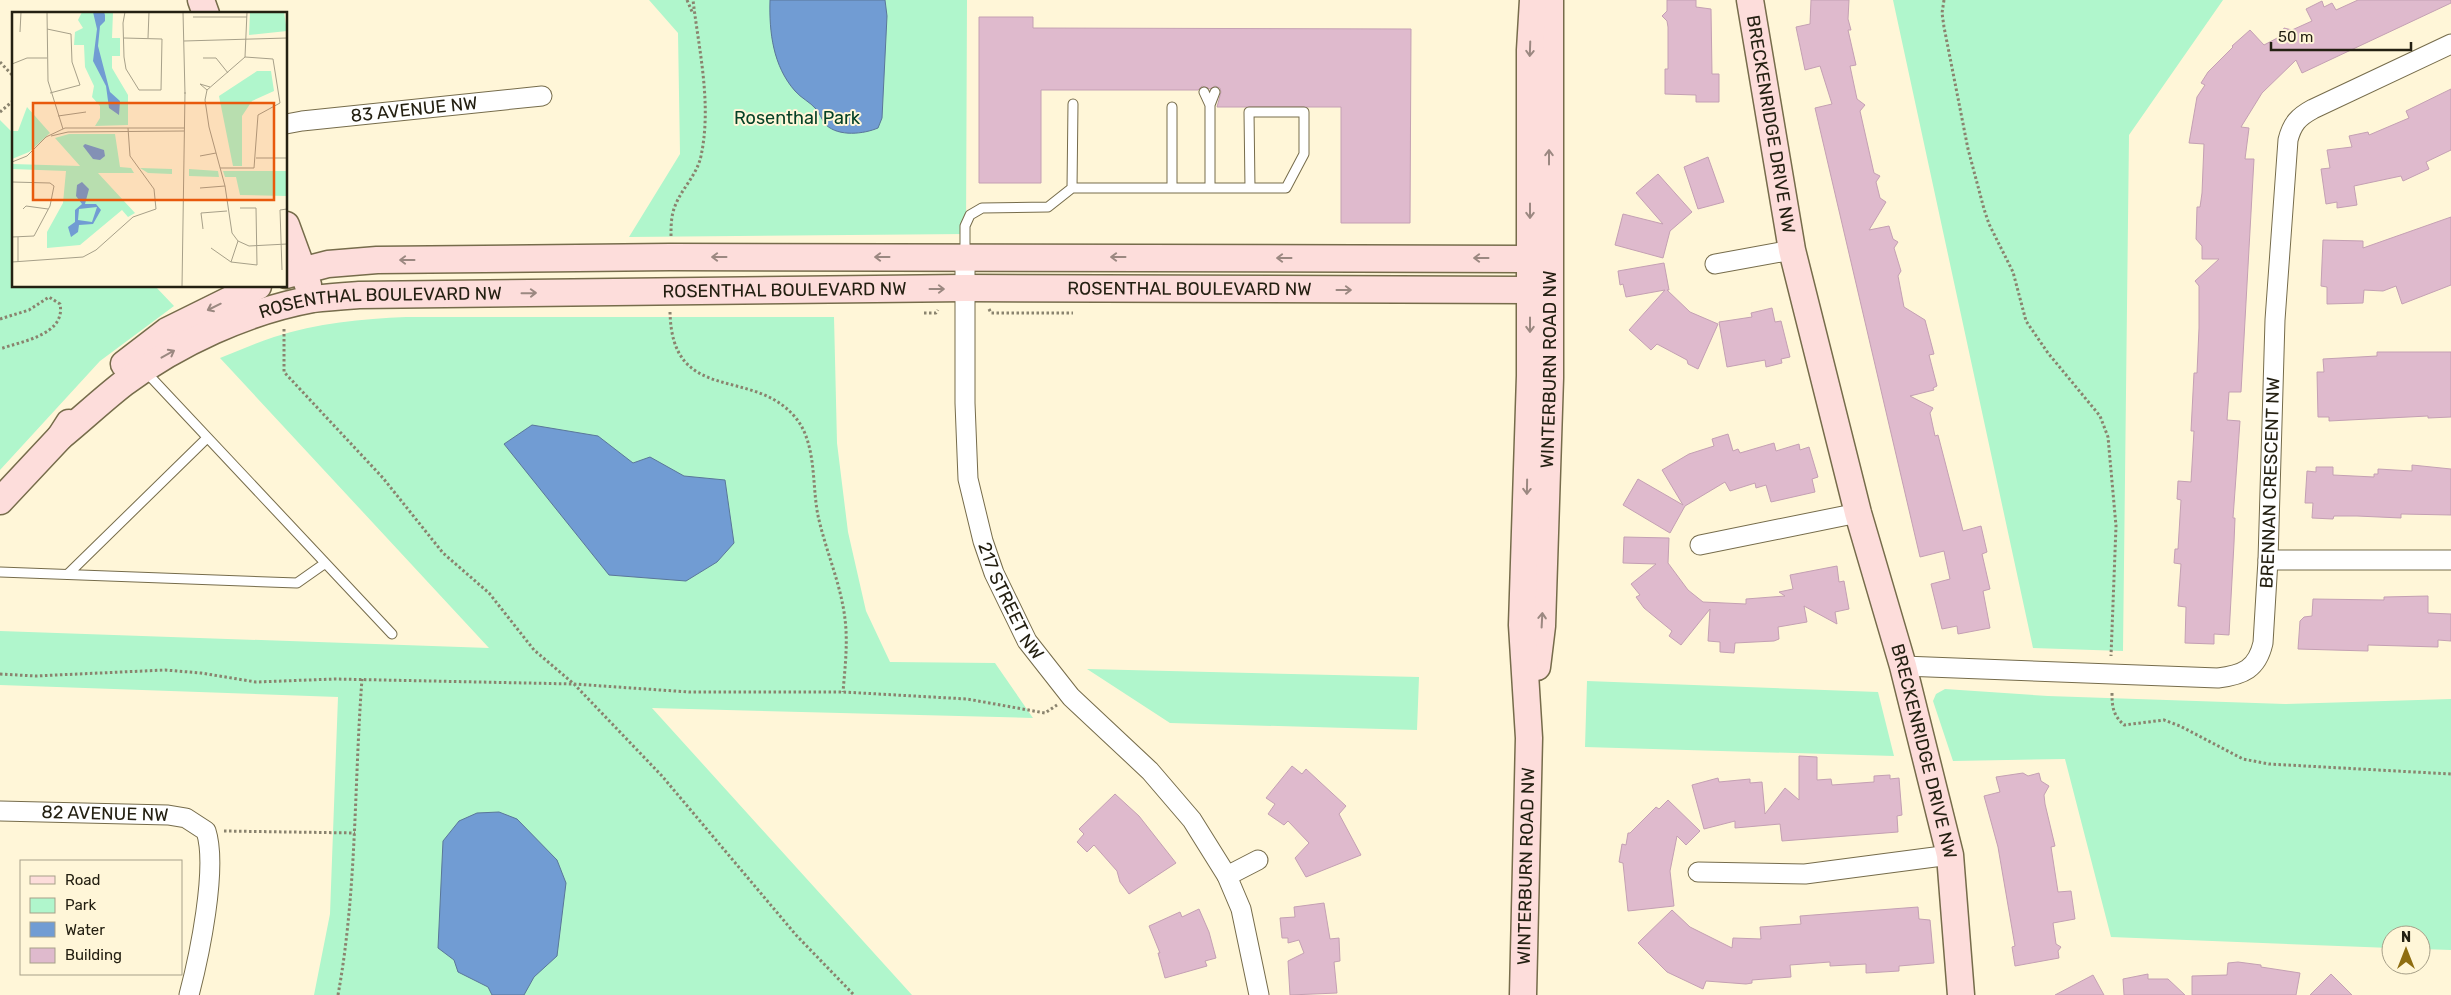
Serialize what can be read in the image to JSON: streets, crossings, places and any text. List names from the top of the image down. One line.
{"streets":{"street":["83 AVENUE NW","BRECKENRIDGE DRIVE NW","ROSENTHAL BOULEVARD NW","WINTERBURN ROAD NW","BRENNAN CRESCENT NW","217 STREET NW","82 AVENUE NW"]},"crossings":[["BRECKENRIDGE DRIVE NW","BRENNAN CRESCENT NW"],["ROSENTHAL BOULEVARD NW","WINTERBURN ROAD NW"],["ROSENTHAL BOULEVARD NW","217 STREET NW"]],"parks":["Rosenthal Park"],"legend":["Road","Park","Water","Building"],"scale_bar":"50 m","north":"top"}
